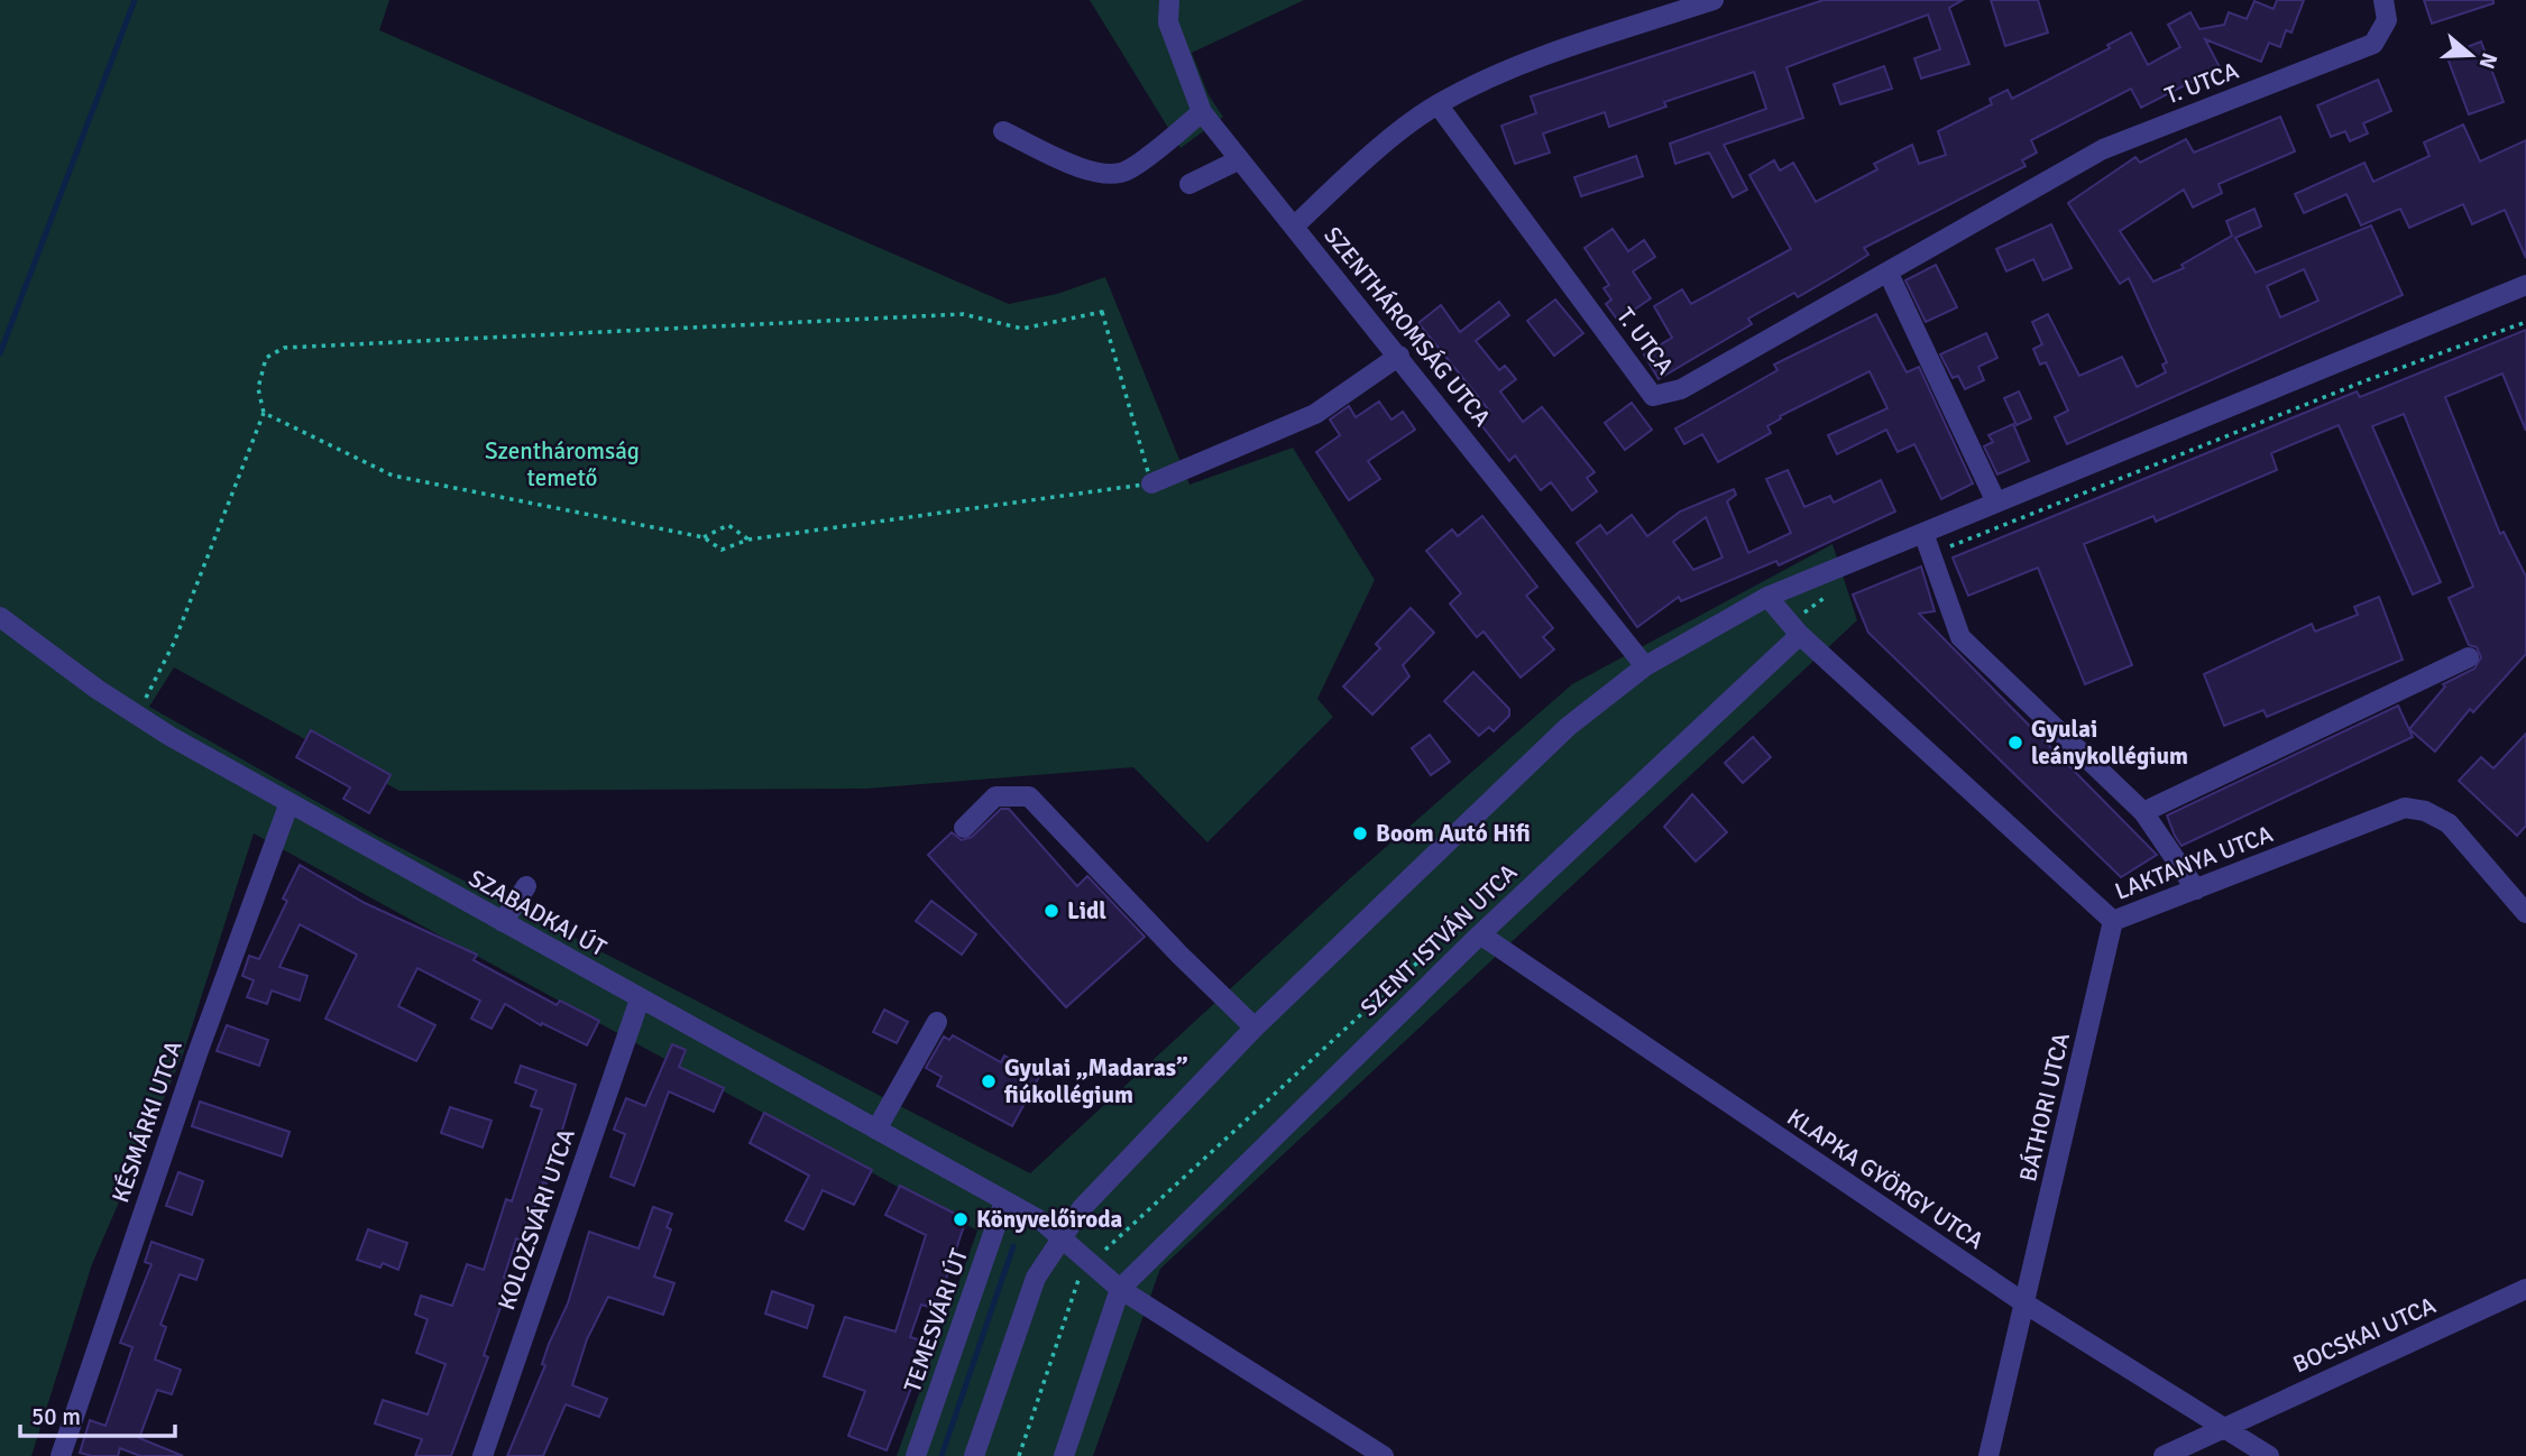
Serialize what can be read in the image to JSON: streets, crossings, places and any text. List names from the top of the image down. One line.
{"streets":{"street":["T. UTCA","SZENTHÁROMSÁG UTCA","LAKTANYA UTCA","SZABADKAI ÚT","SZENT ISTVÁN UTCA","BÁTHORI UTCA","KÉSMÁRKI UTCA","KLAPKA GYÖRGY UTCA","KOLOZSVÁRI UTCA","TEMESVÁRI ÚT","BOCSKAI UTCA"]},"crossings":[["LAKTANYA UTCA","SZENT ISTVÁN UTCA"],["LAKTANYA UTCA","BÁTHORI UTCA"],["SZABADKAI ÚT","SZENT ISTVÁN UTCA"],["SZABADKAI ÚT","KÉSMÁRKI UTCA"],["SZABADKAI ÚT","KOLOZSVÁRI UTCA"],["SZABADKAI ÚT","TEMESVÁRI ÚT"],["SZENT ISTVÁN UTCA","KLAPKA GYÖRGY UTCA"],["BÁTHORI UTCA","KLAPKA GYÖRGY UTCA"],["KLAPKA GYÖRGY UTCA","BOCSKAI UTCA"]],"parks":["Szentháromság temető"],"places":["Gyulai leánykollégium","Boom Autó Hifi","Lidl","Gyulai „Madaras” fiúkollégium","Könyvelőiroda"],"scale_bar":"50 m","north":"right"}
